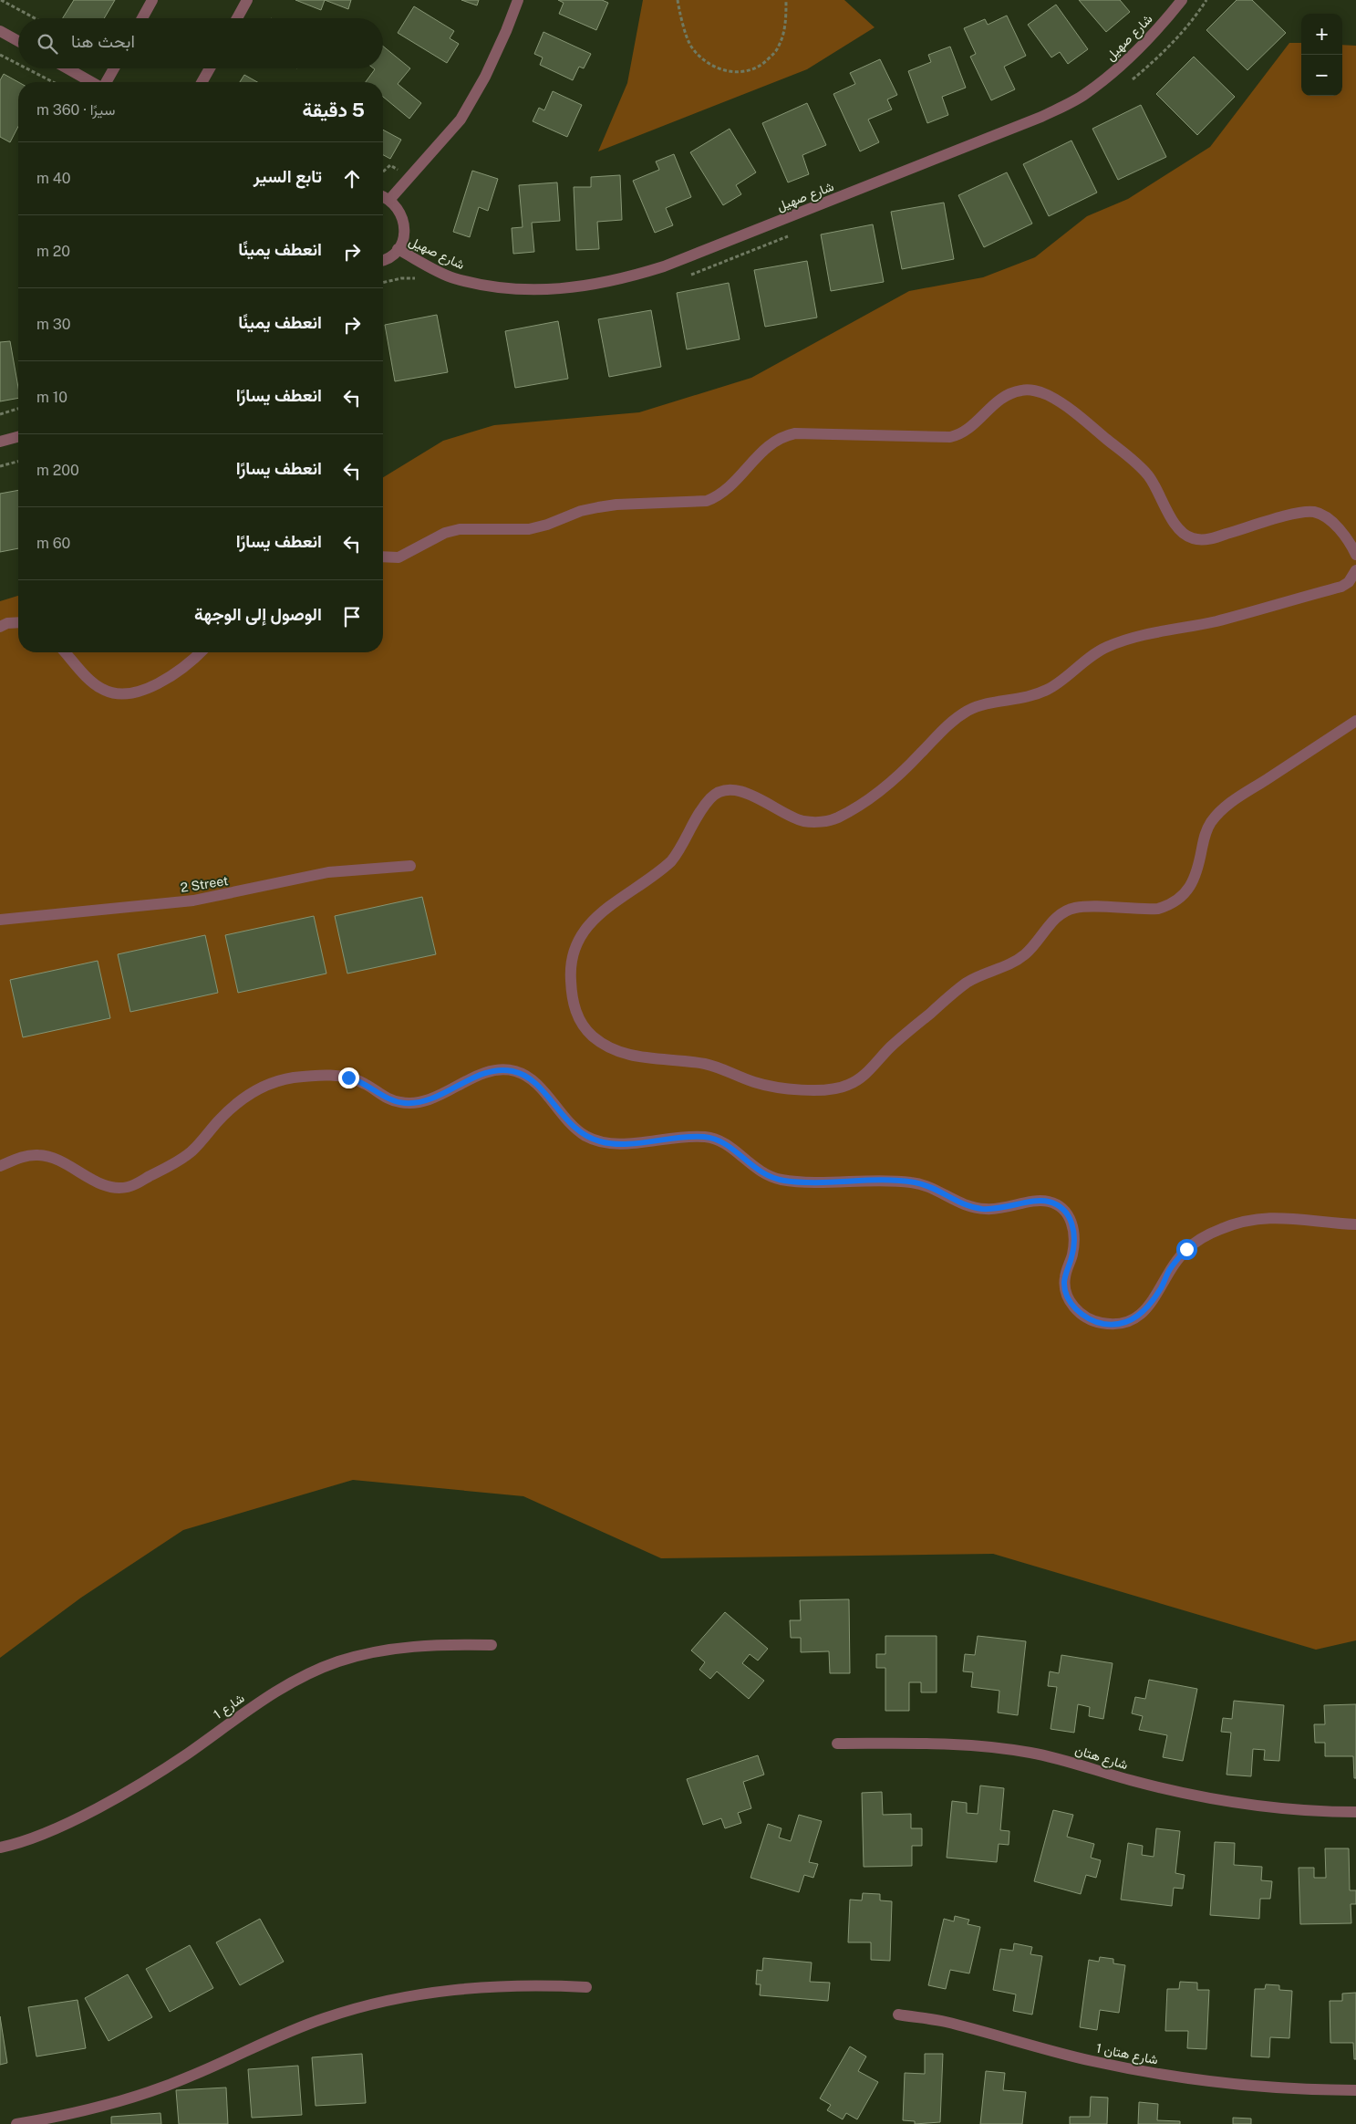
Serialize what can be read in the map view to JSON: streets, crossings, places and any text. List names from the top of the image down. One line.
{"streets":{"street":["شارع صهيل","2 Street","شارع 1","شارع هتان","شارع هتان 1"]},"page":{"map_buttons":["+","−"],"search":"ابحث هنا","heading":["5 دقيقة","سيرًا · 360 m"],"list":[["تابع السير","40 m"],["انعطف يمينًا","20 m"],["انعطف يمينًا","30 m"],["انعطف يسارًا","10 m"],["انعطف يسارًا","200 m"],["انعطف يسارًا","60 m"],"الوصول إلى الوجهة"]}}
